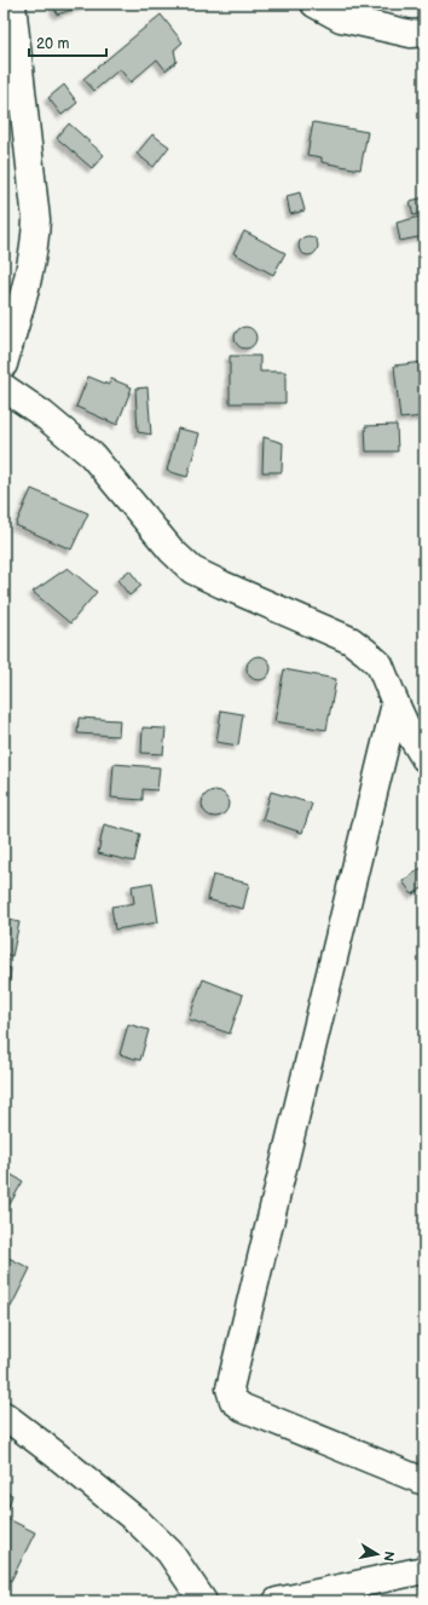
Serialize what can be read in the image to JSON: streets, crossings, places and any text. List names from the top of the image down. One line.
{"scale_bar":"20 m","north":"right"}
